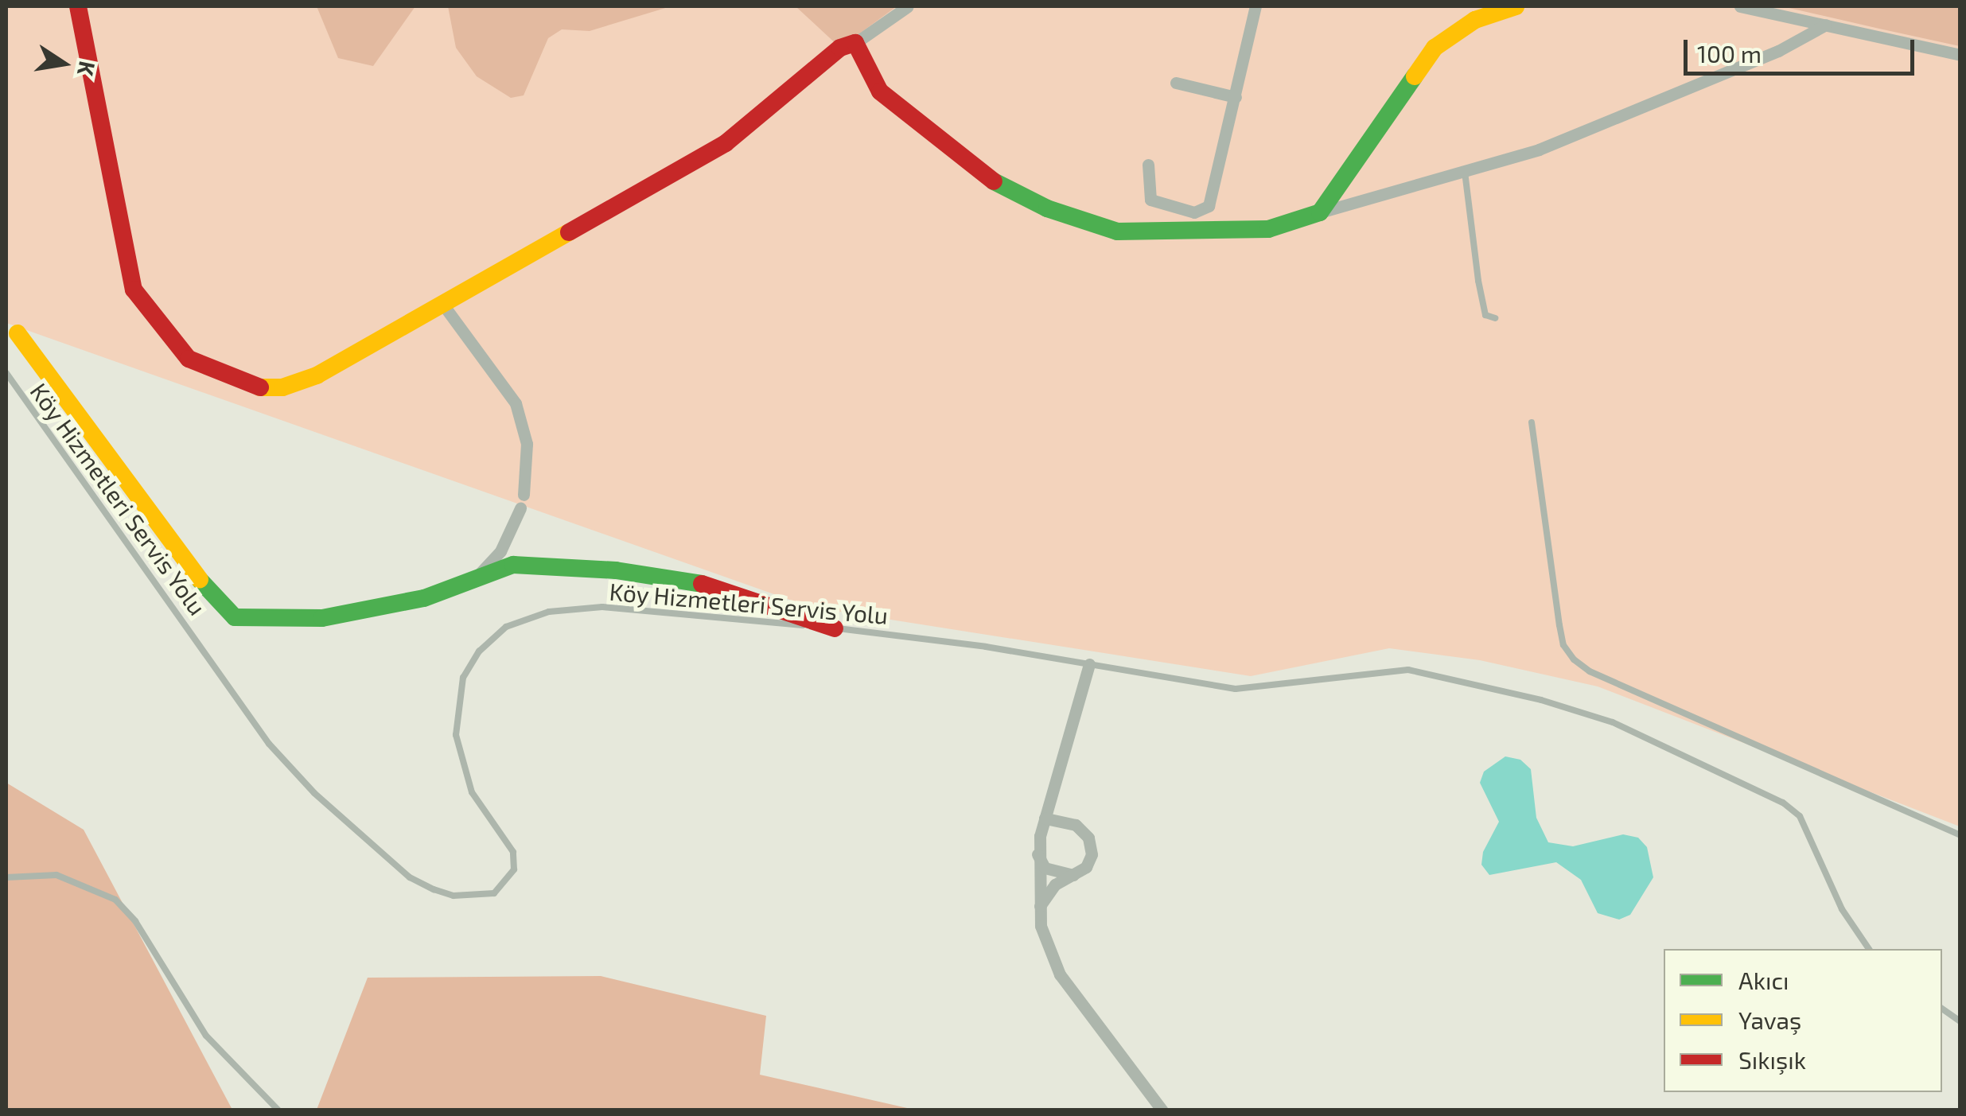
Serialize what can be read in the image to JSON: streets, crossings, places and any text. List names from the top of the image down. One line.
{"streets":{"lane":["Köy Hizmetleri Servis Yolu"]},"legend":["Akıcı","Yavaş","Sıkışık"],"scale_bar":"100 m","north":"right"}
